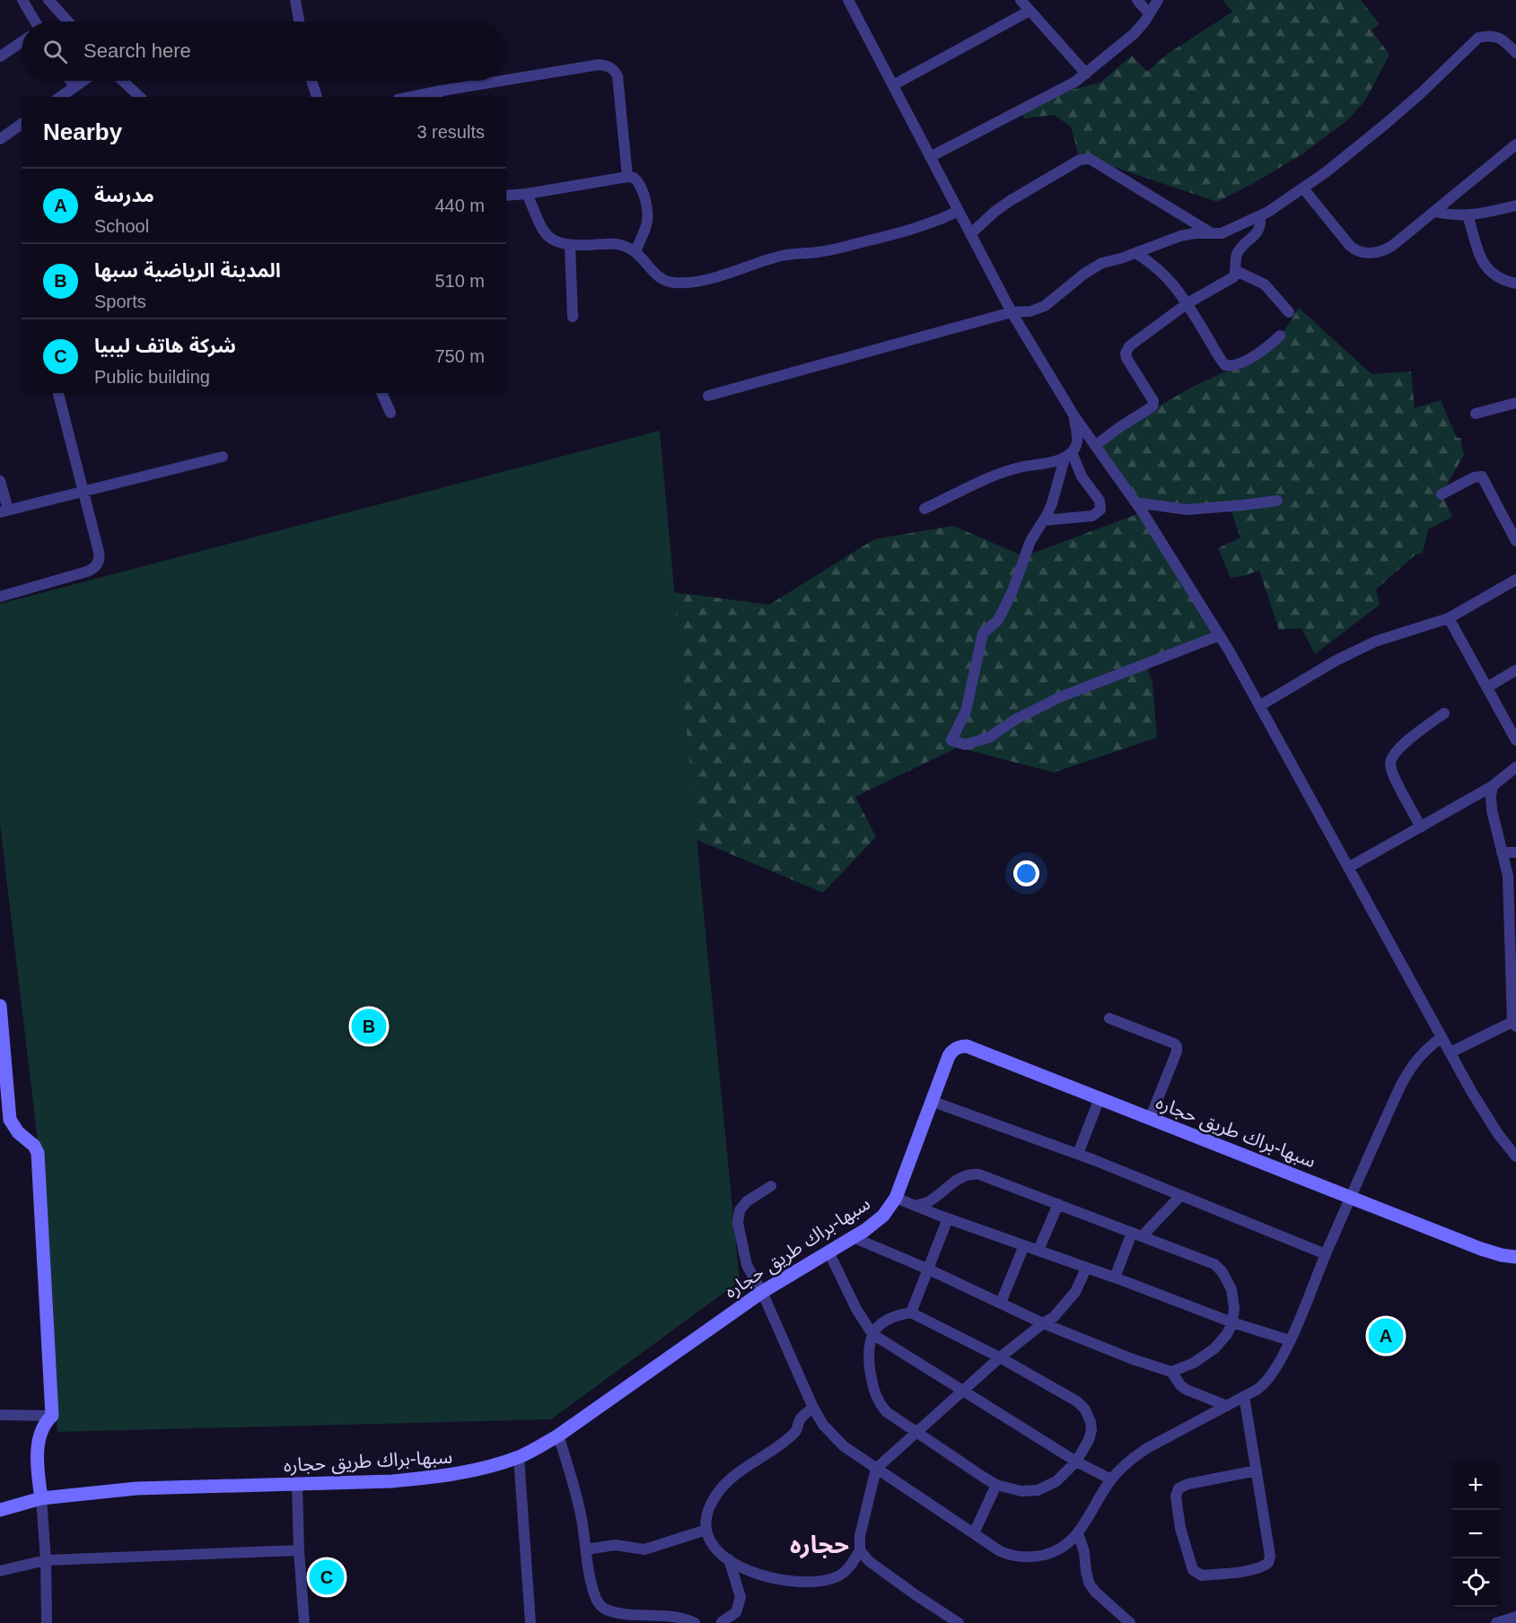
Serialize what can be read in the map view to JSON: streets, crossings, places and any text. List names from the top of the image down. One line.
{"streets":{"main road":["سبها-براك طريق حجاره"]},"districts":["حجاره"],"page":{"search":"Search here","heading":["Nearby","3 results"],"list":[{"mark":"A","name":"مدرسة","note":"School","value":"440 m"},{"mark":"B","name":"المدينة الرياضية سبها","note":"Sports","value":"510 m"},{"mark":"C","name":"شركة هاتف ليبيا","note":"Public building","value":"750 m"}],"pins":["B","A","C"],"map_buttons":["+","−"]}}
